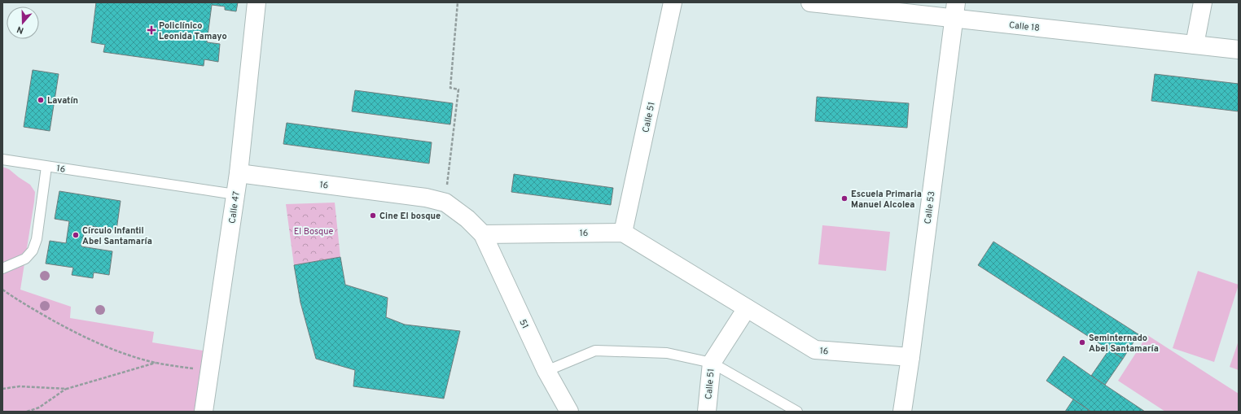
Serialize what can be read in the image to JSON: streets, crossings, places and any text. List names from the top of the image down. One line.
{"streets":{"street":["Calle 18","Calle 51","16","Calle 47","Calle 53","51"]},"crossings":[["Calle 18","Calle 53"],["Calle 51","16"],["16","Calle 47"],["16","Calle 53"],["16","51"]],"parks":["El Bosque"],"places":{"health":["Policlínico Leonida Tamayo"],"other":["Lavatín","Escuela Primaria Manuel Alcolea","Cine El bosque","Círculo Infantil Abel Santamaría","Seminternado Abel Santamaría"]},"north":"bottom"}
